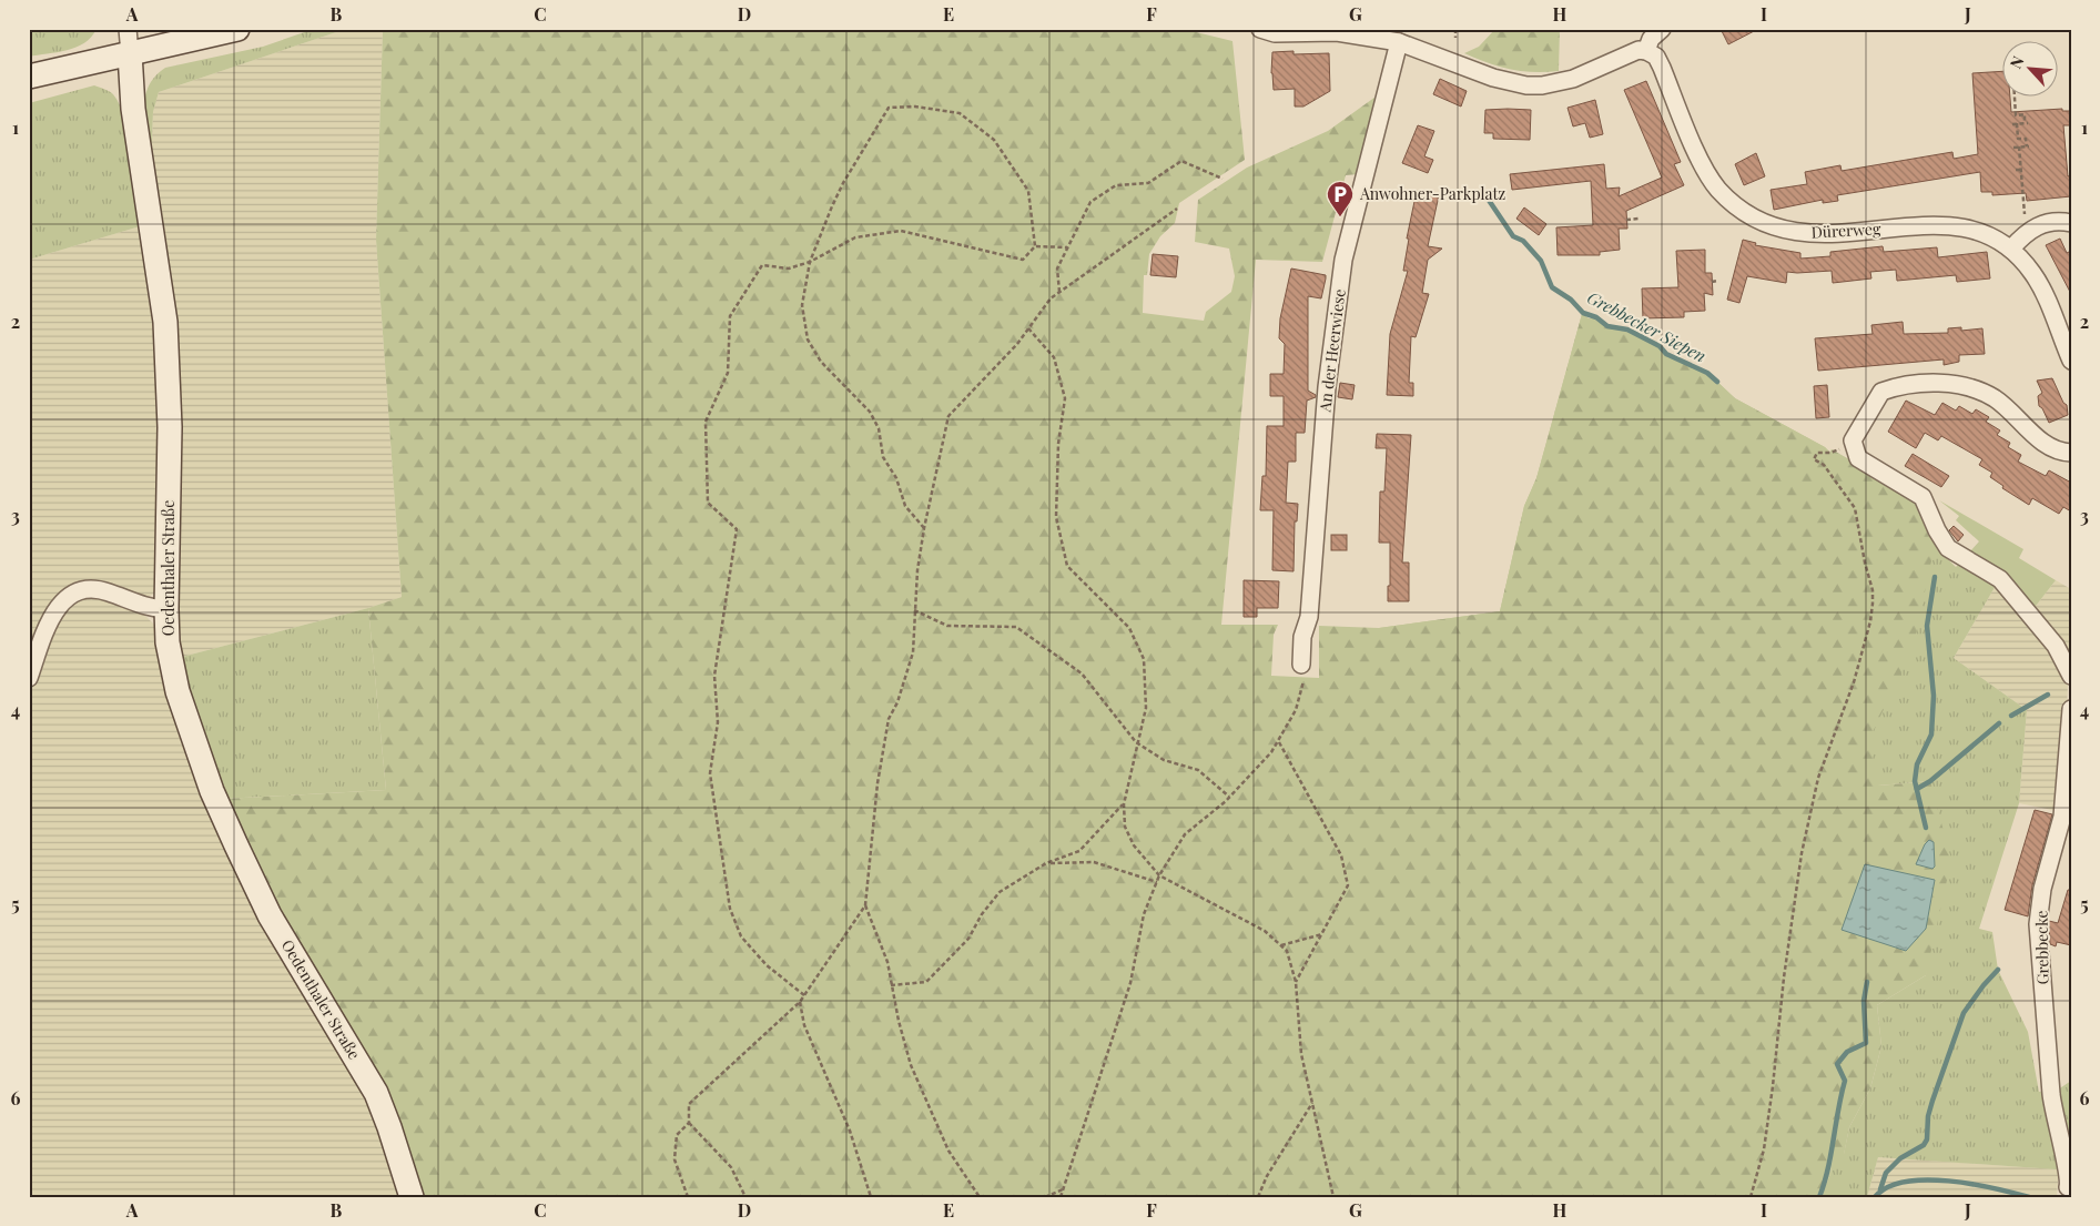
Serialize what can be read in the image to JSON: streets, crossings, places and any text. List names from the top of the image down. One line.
{"streets":{"main road":["Oedenthaler Straße"],"street":["Dürerweg","An der Heerwiese","Grebbecke"]},"water":["Grebbecker Siepen"],"places":{"parking":["Anwohner-Parkplatz"]},"north":"top left","grid":{"columns":["A","B","C","D","E","F","G","H","I","J"],"rows":["1","2","3","4","5","6"]}}
